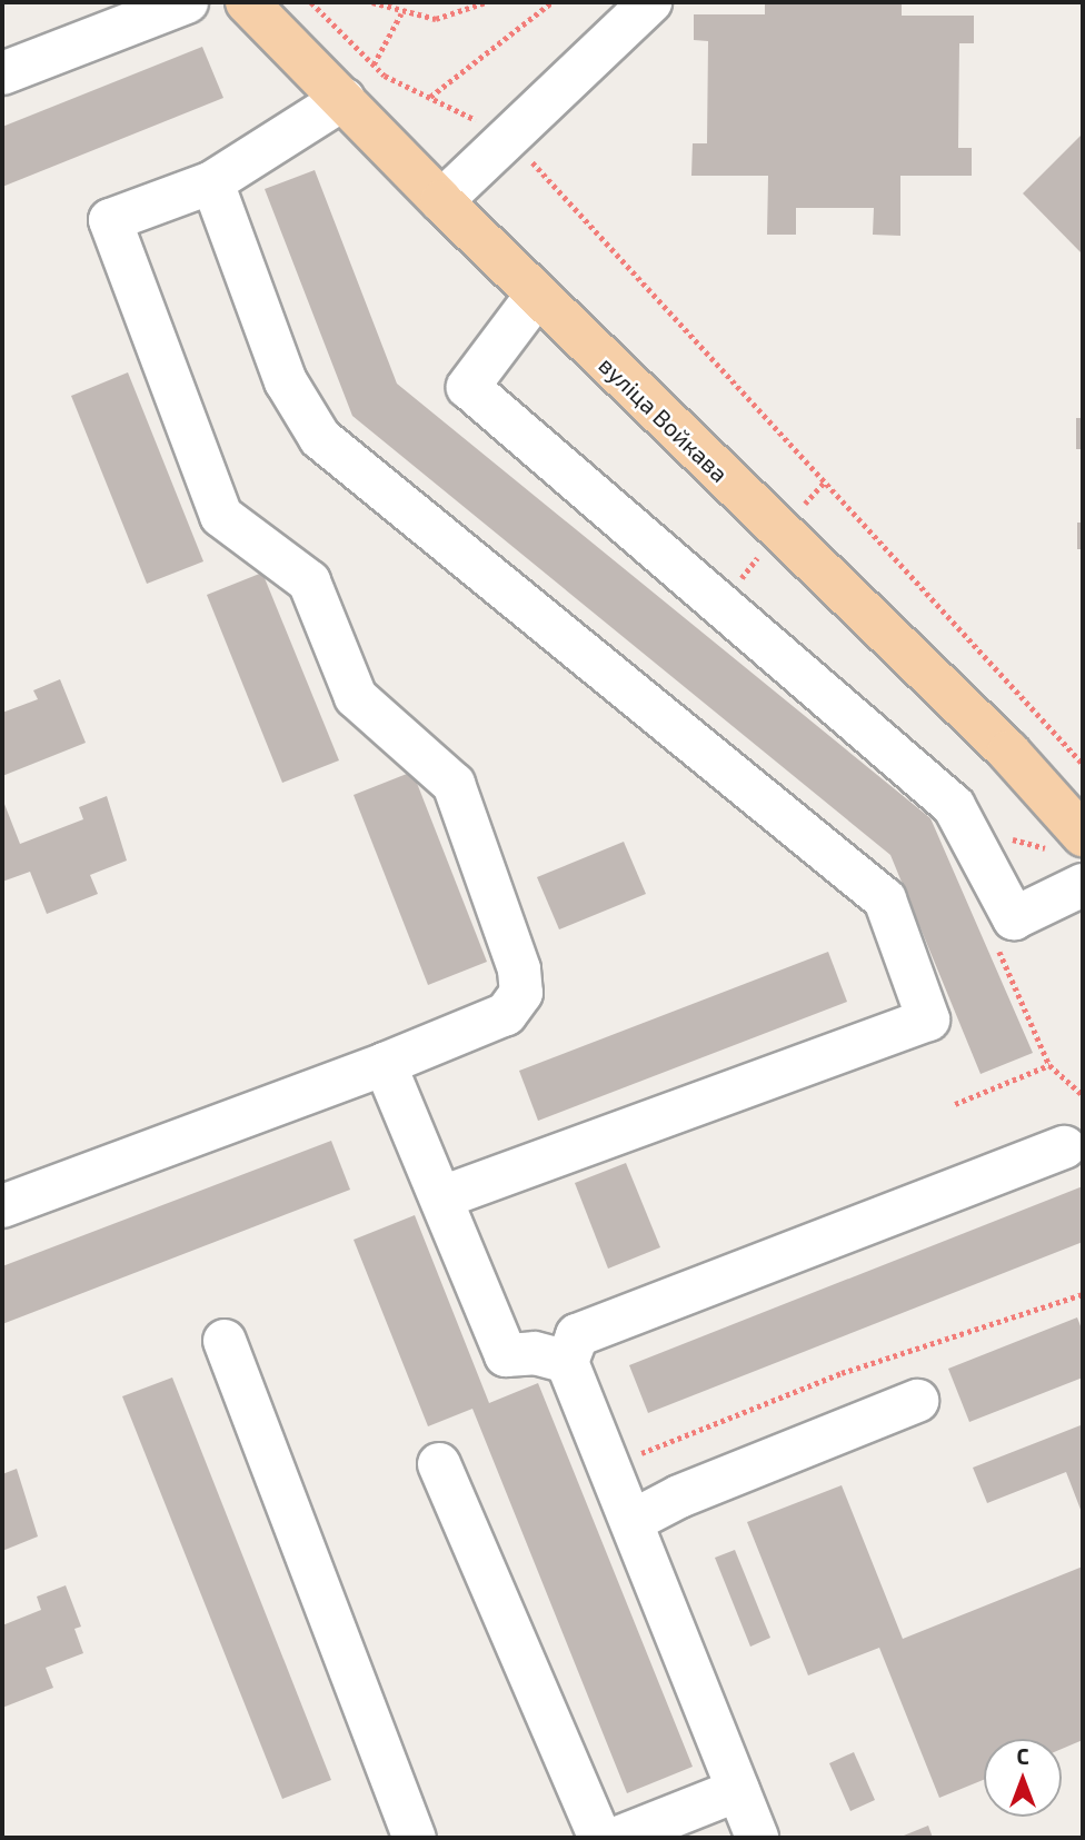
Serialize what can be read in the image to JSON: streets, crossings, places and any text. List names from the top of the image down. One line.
{"streets":{"main road":["вуліца Войкава"]},"north":"top"}
